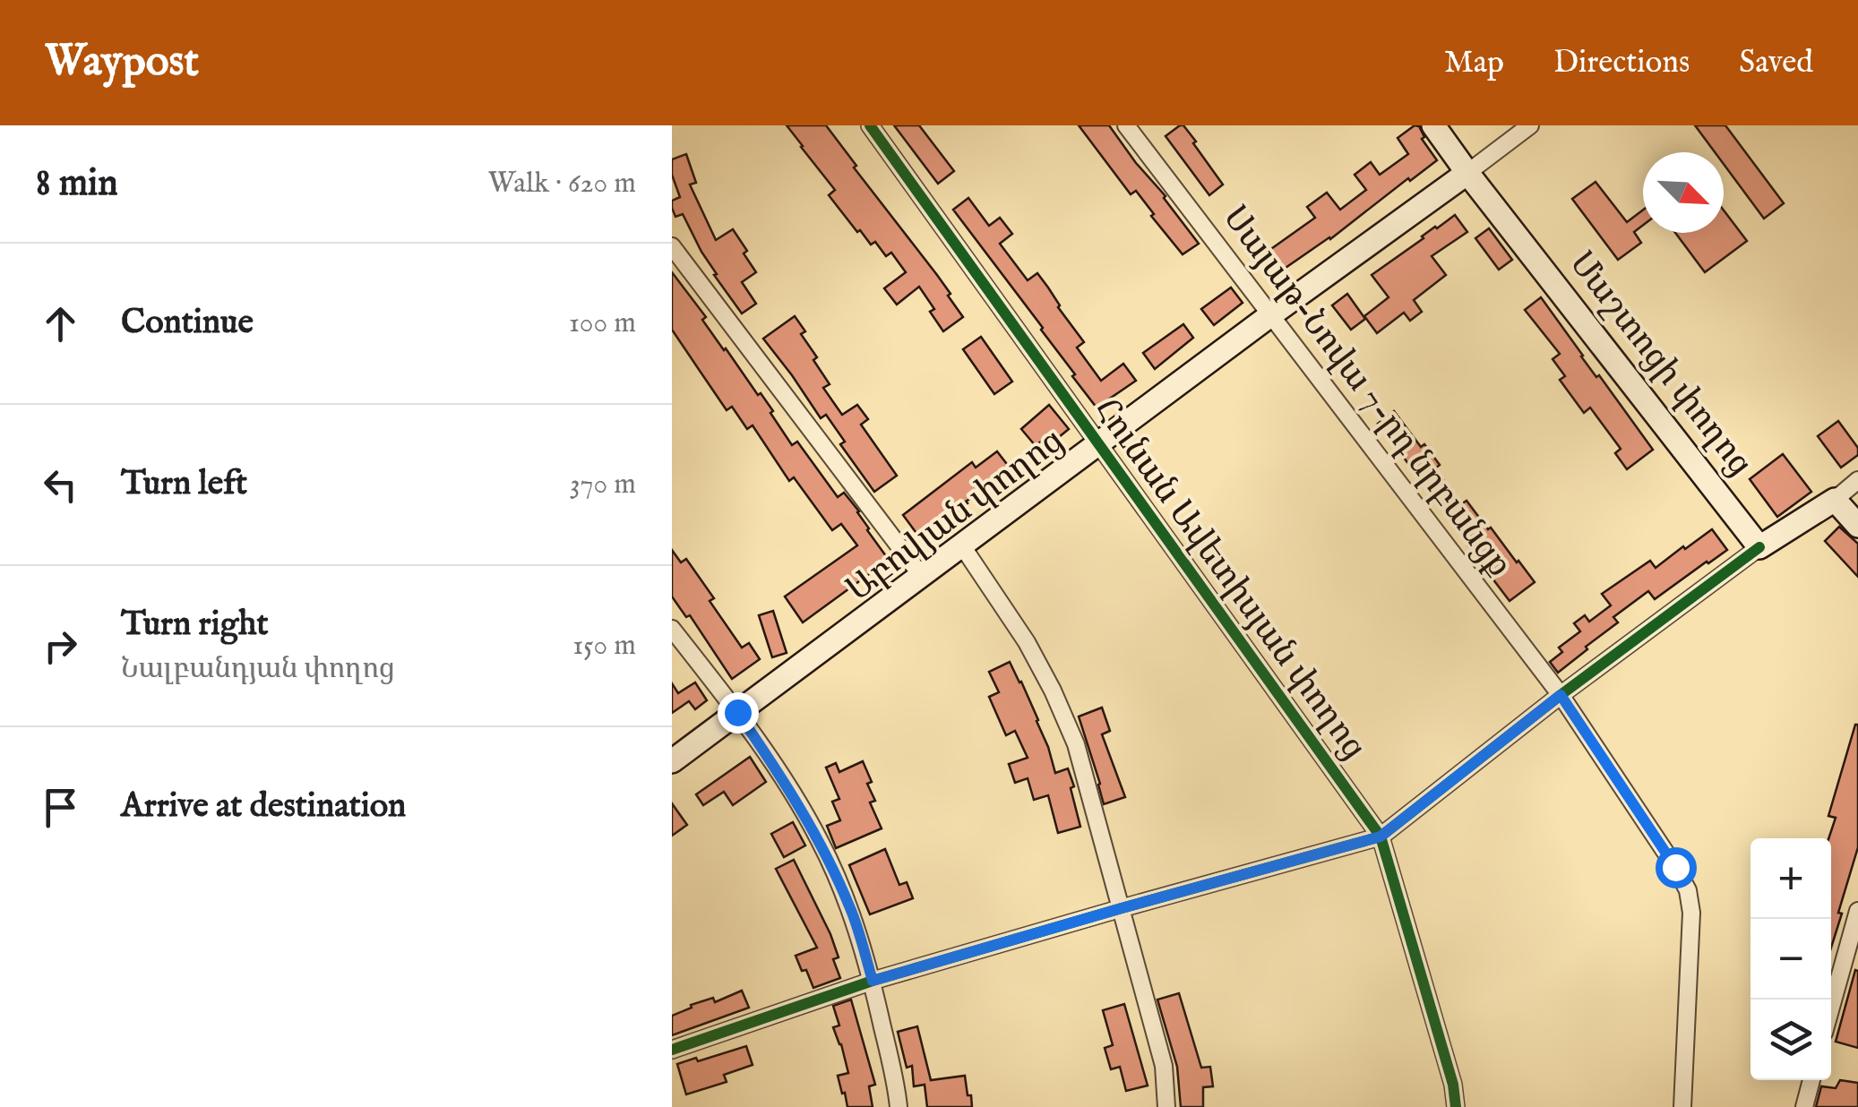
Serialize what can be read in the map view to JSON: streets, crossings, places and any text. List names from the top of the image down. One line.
{"streets":{"main road":["Մաշտոցի փողոց","Աբովյան փողոց"],"street":["Սայաթ-Նովա 7-րդ նրբանցք","Հունան Ավետիսյան փողոց"]},"crossings":[["Մաշտոցի փողոց","Աբովյան փողոց"],["Սայաթ-Նովա 7-րդ նրբանցք","Աբովյան փողոց"],["Աբովյան փողոց","Հունան Ավետիսյան փողոց"]],"north":"bottom right","page":{"header":"Waypost","nav":["Map","Directions","Saved"],"heading":["8 min","Walk · 620 m"],"list":[["Continue","100 m"],["Turn left","370 m"],["Turn right","Նալբանդյան փողոց","150 m"],"Arrive at destination"],"map_buttons":["+","−"]}}
